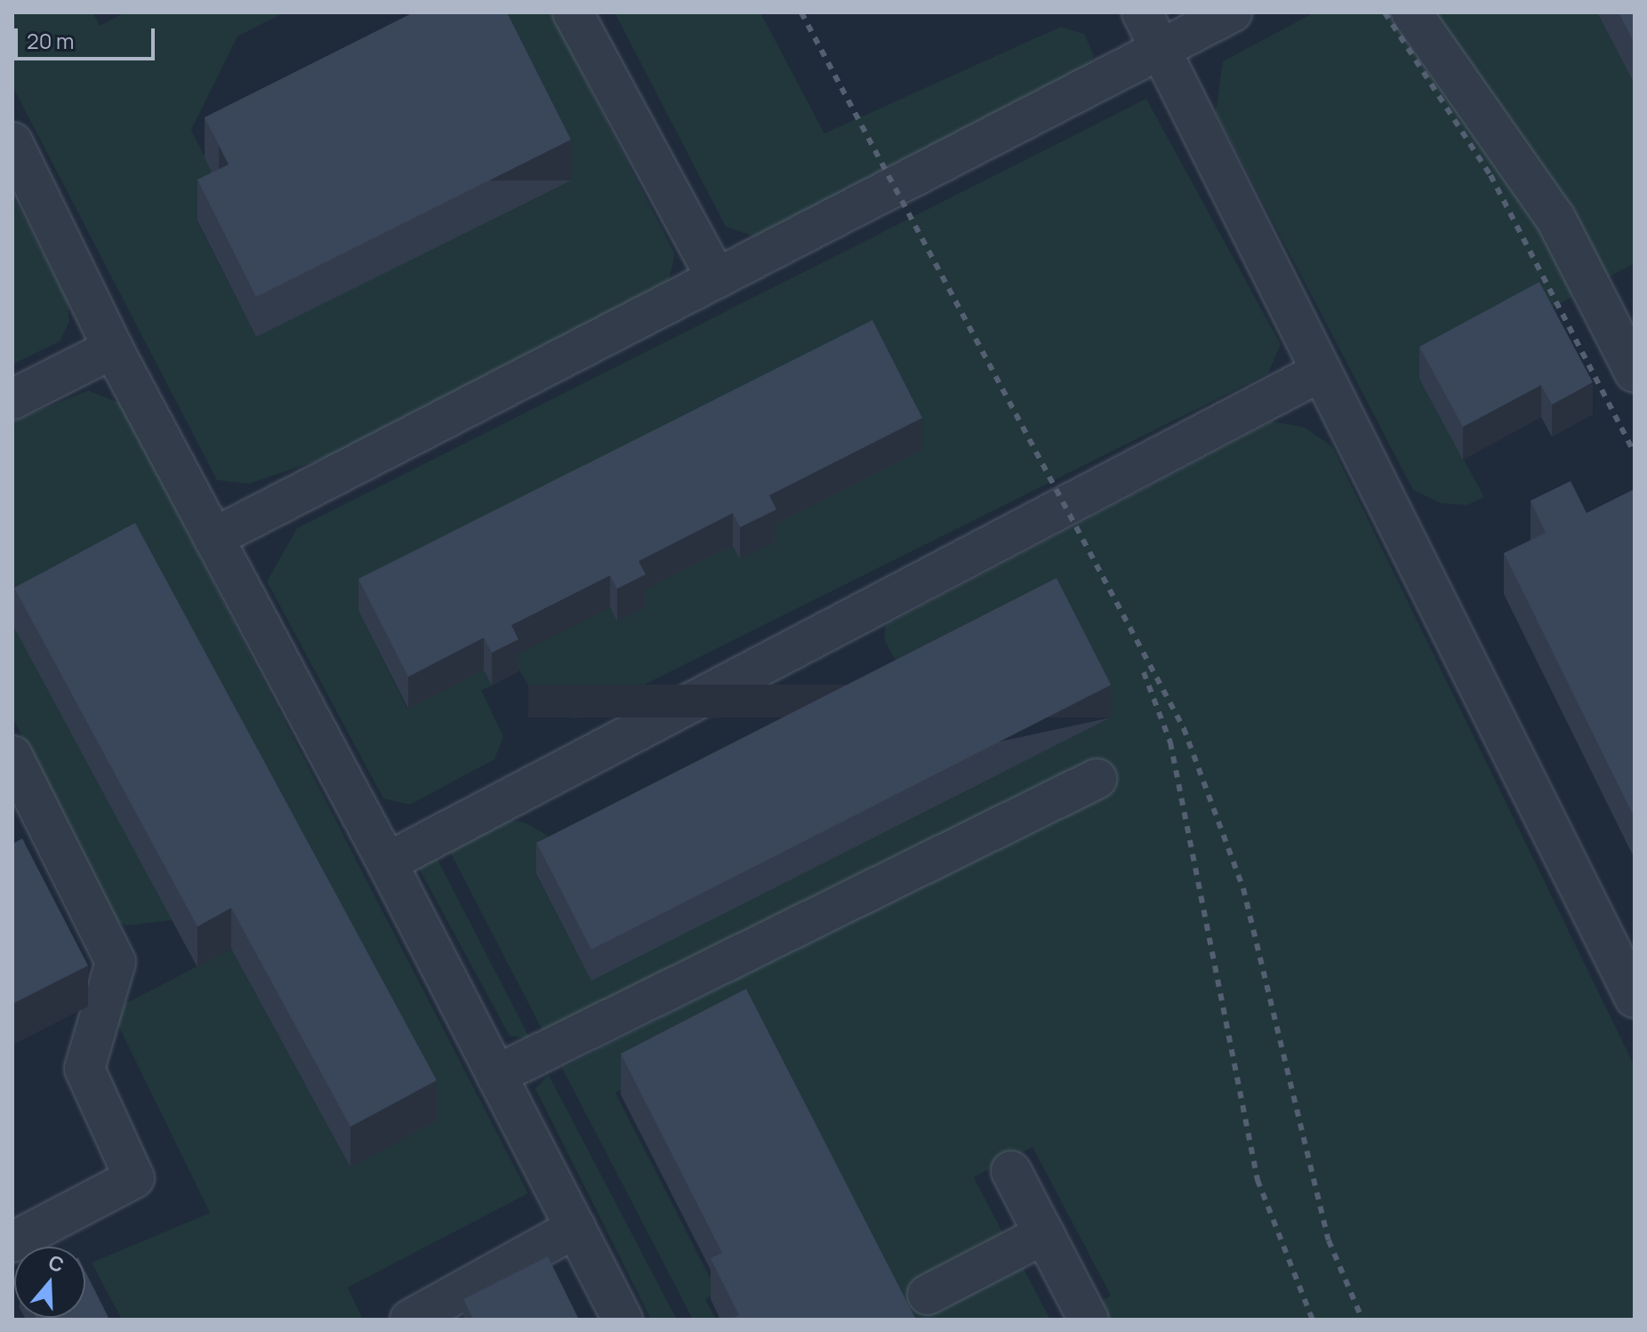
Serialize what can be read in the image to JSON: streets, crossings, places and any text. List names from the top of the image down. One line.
{"scale_bar":"20 m","north":"top"}
